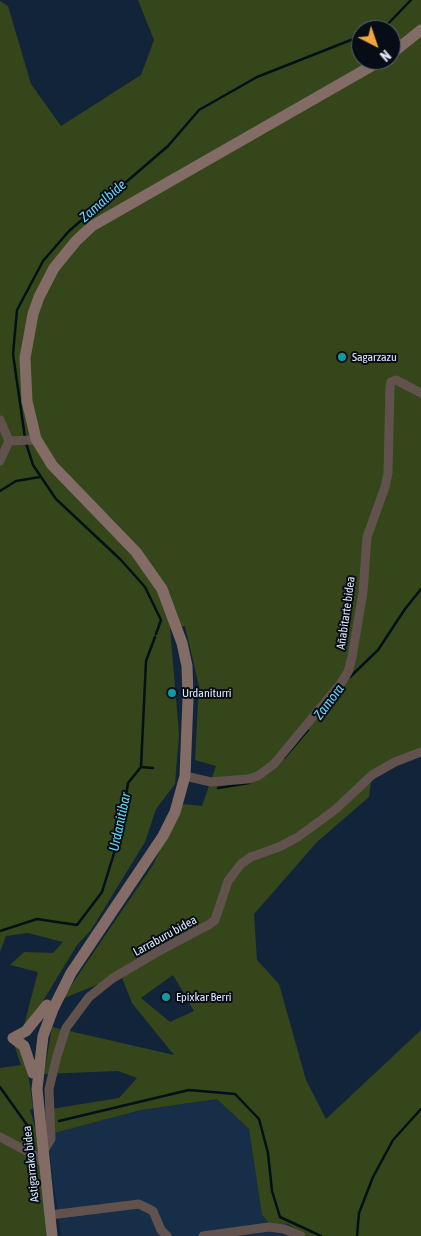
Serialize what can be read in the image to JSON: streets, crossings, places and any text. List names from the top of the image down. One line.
{"streets":{"main road":["Astigarrako bidea"],"street":["Añabitarte bidea","Larraburu bidea"]},"crossings":[["Añabitarte bidea","Astigarrako bidea"],["Larraburu bidea","Astigarrako bidea"]],"water":["Zamalbide","Zamora","Urdanitibar"],"places":["Sagarzazu","Urdaniturri","Epixkar Berri"],"north":"bottom right"}
